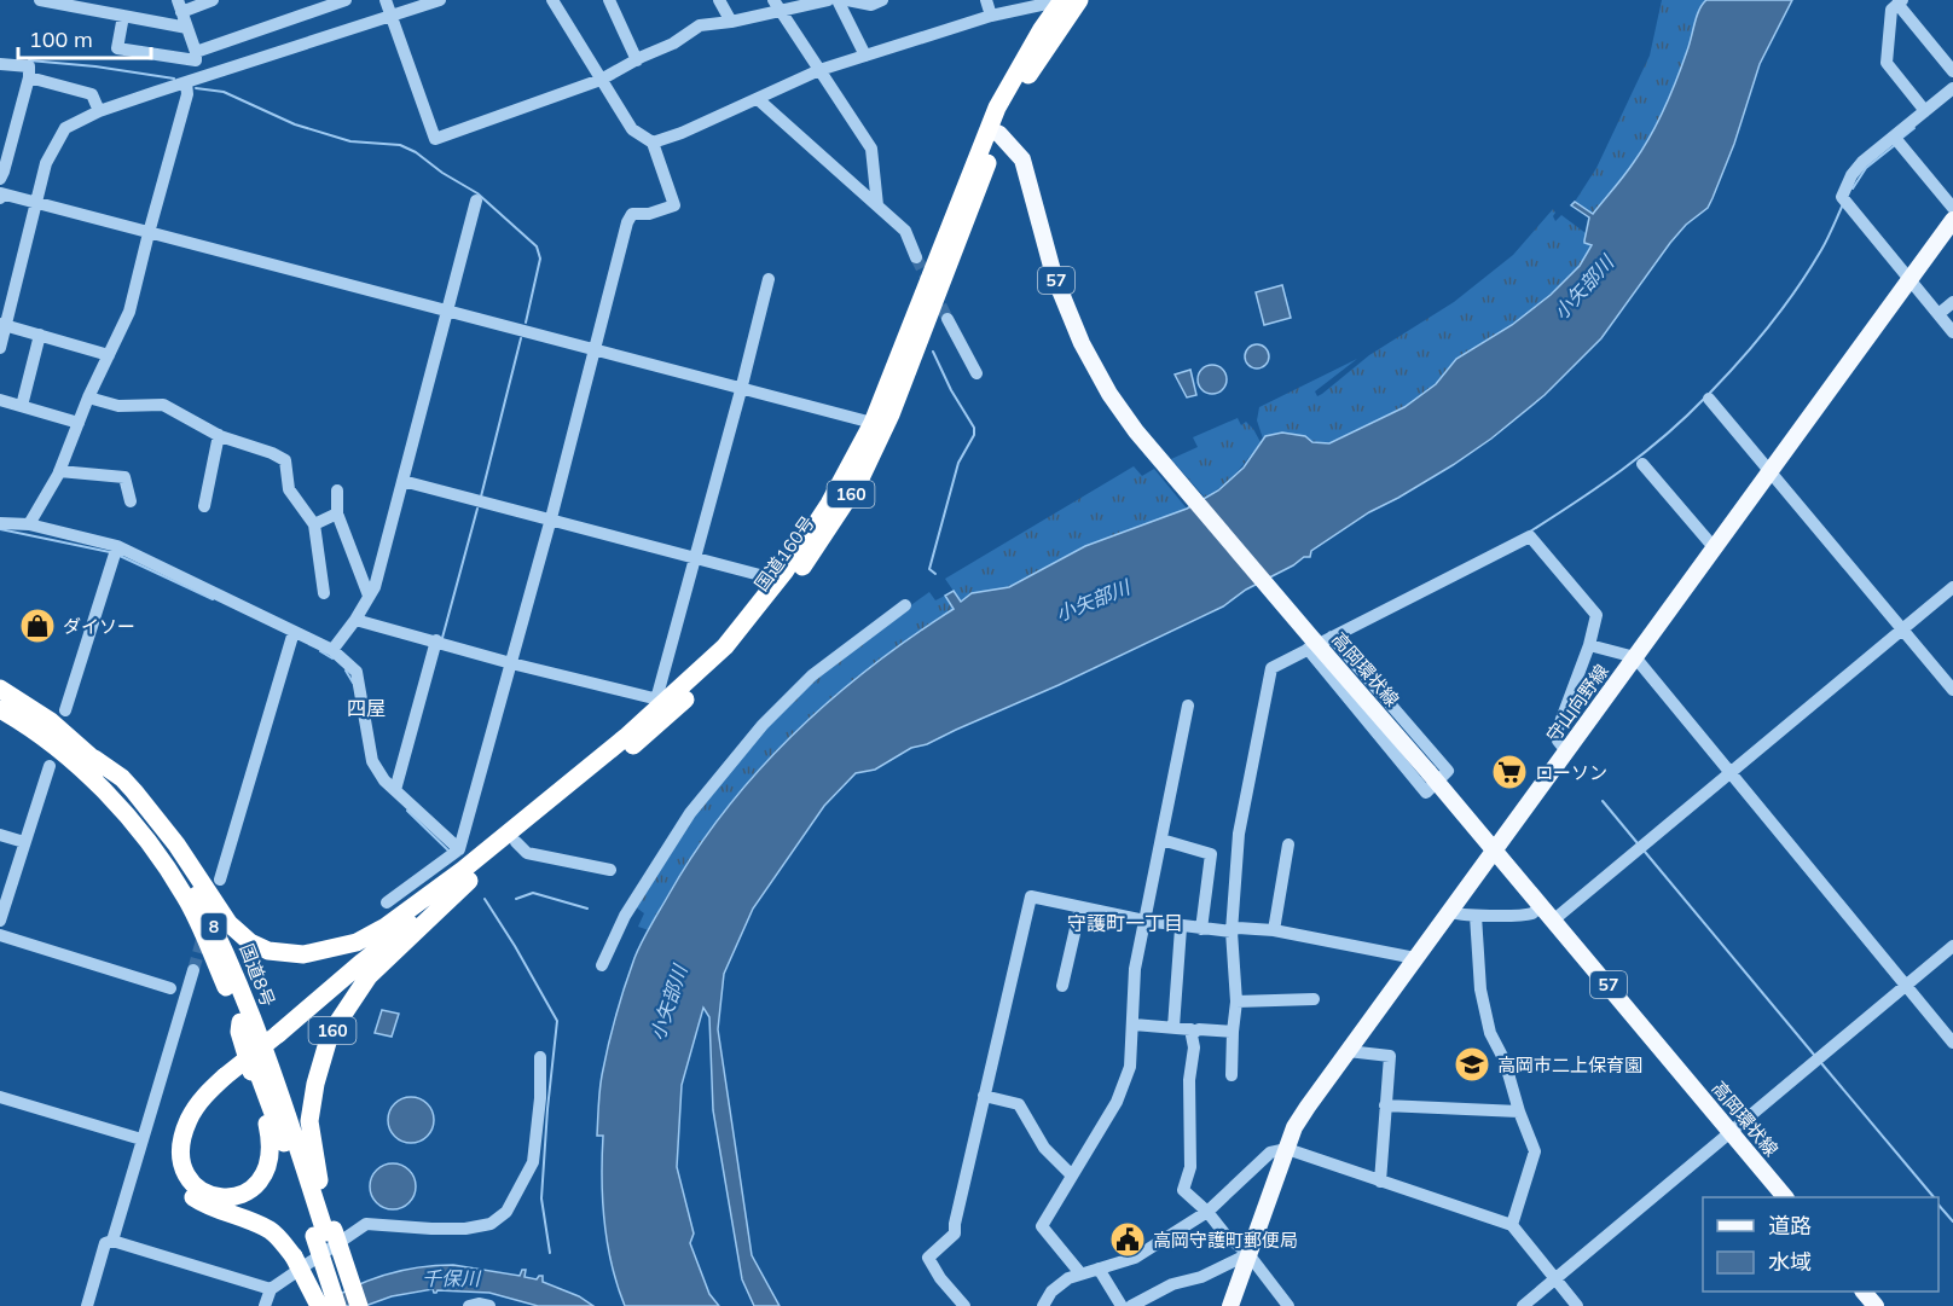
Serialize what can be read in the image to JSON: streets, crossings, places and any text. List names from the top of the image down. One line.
{"streets":{"highway":["160","国道160号","8","国道8号"],"main road":["57","高岡環状線","守山向野線"]},"crossings":[["160","国道160号"],["160","国道8号"],["国道160号","高岡環状線"],["高岡環状線","守山向野線"]],"districts":["四屋","守護町一丁目"],"water":["小矢部川","千保川"],"places":{"shop":["ダイソー"],"supermarket":["ローソン"],"school or university":["高岡市二上保育園"],"public building":["高岡守護町郵便局"]},"legend":["道路","水域"],"scale_bar":"100 m"}
